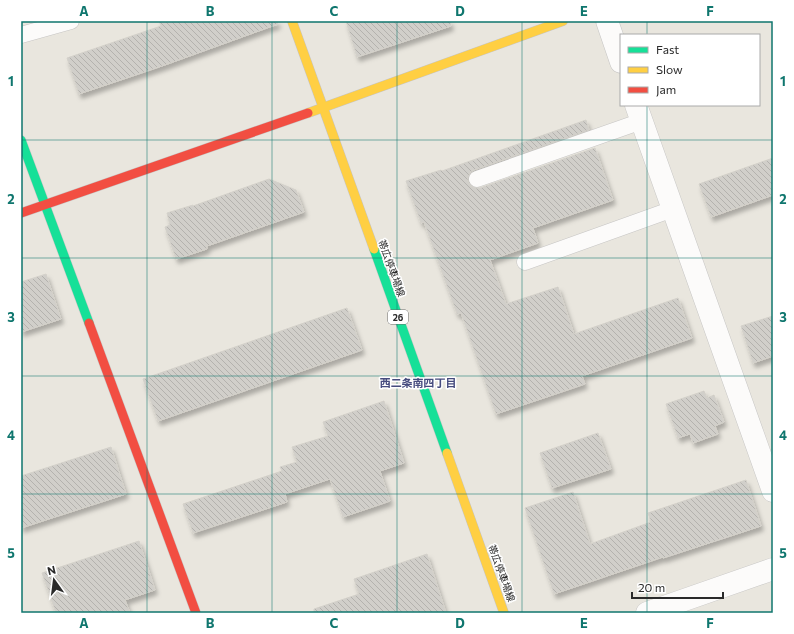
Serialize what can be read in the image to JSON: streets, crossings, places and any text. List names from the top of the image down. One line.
{"streets":{"street":["帯広停車場線","26"]},"districts":["西二条南四丁目"],"legend":["Fast","Slow","Jam"],"scale_bar":"20 m","north":"top","grid":{"columns":["A","B","C","D","E","F"],"rows":["1","2","3","4","5"]}}
